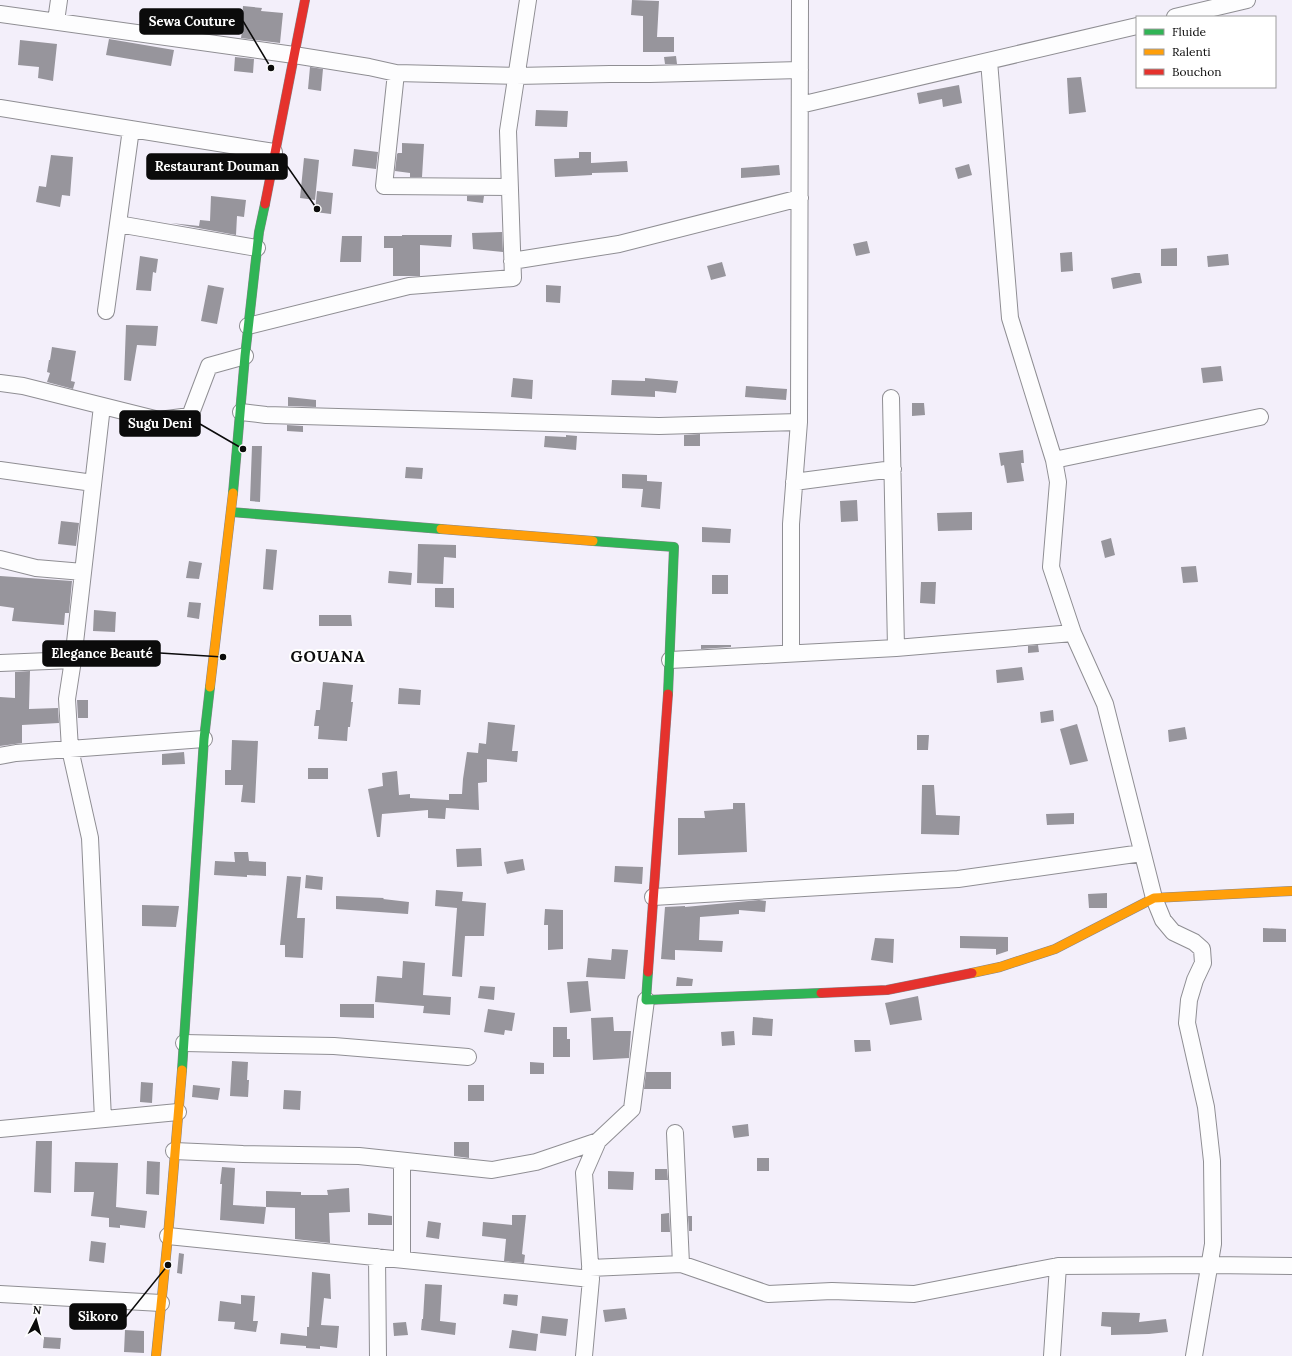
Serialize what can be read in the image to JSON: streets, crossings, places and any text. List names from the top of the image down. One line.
{"districts":["GOUANA"],"places":["Sewa Couture","Restaurant Douman","Sugu Deni","Elegance Beauté","Sikoro"],"legend":["Fluide","Ralenti","Bouchon"],"north":"top"}
